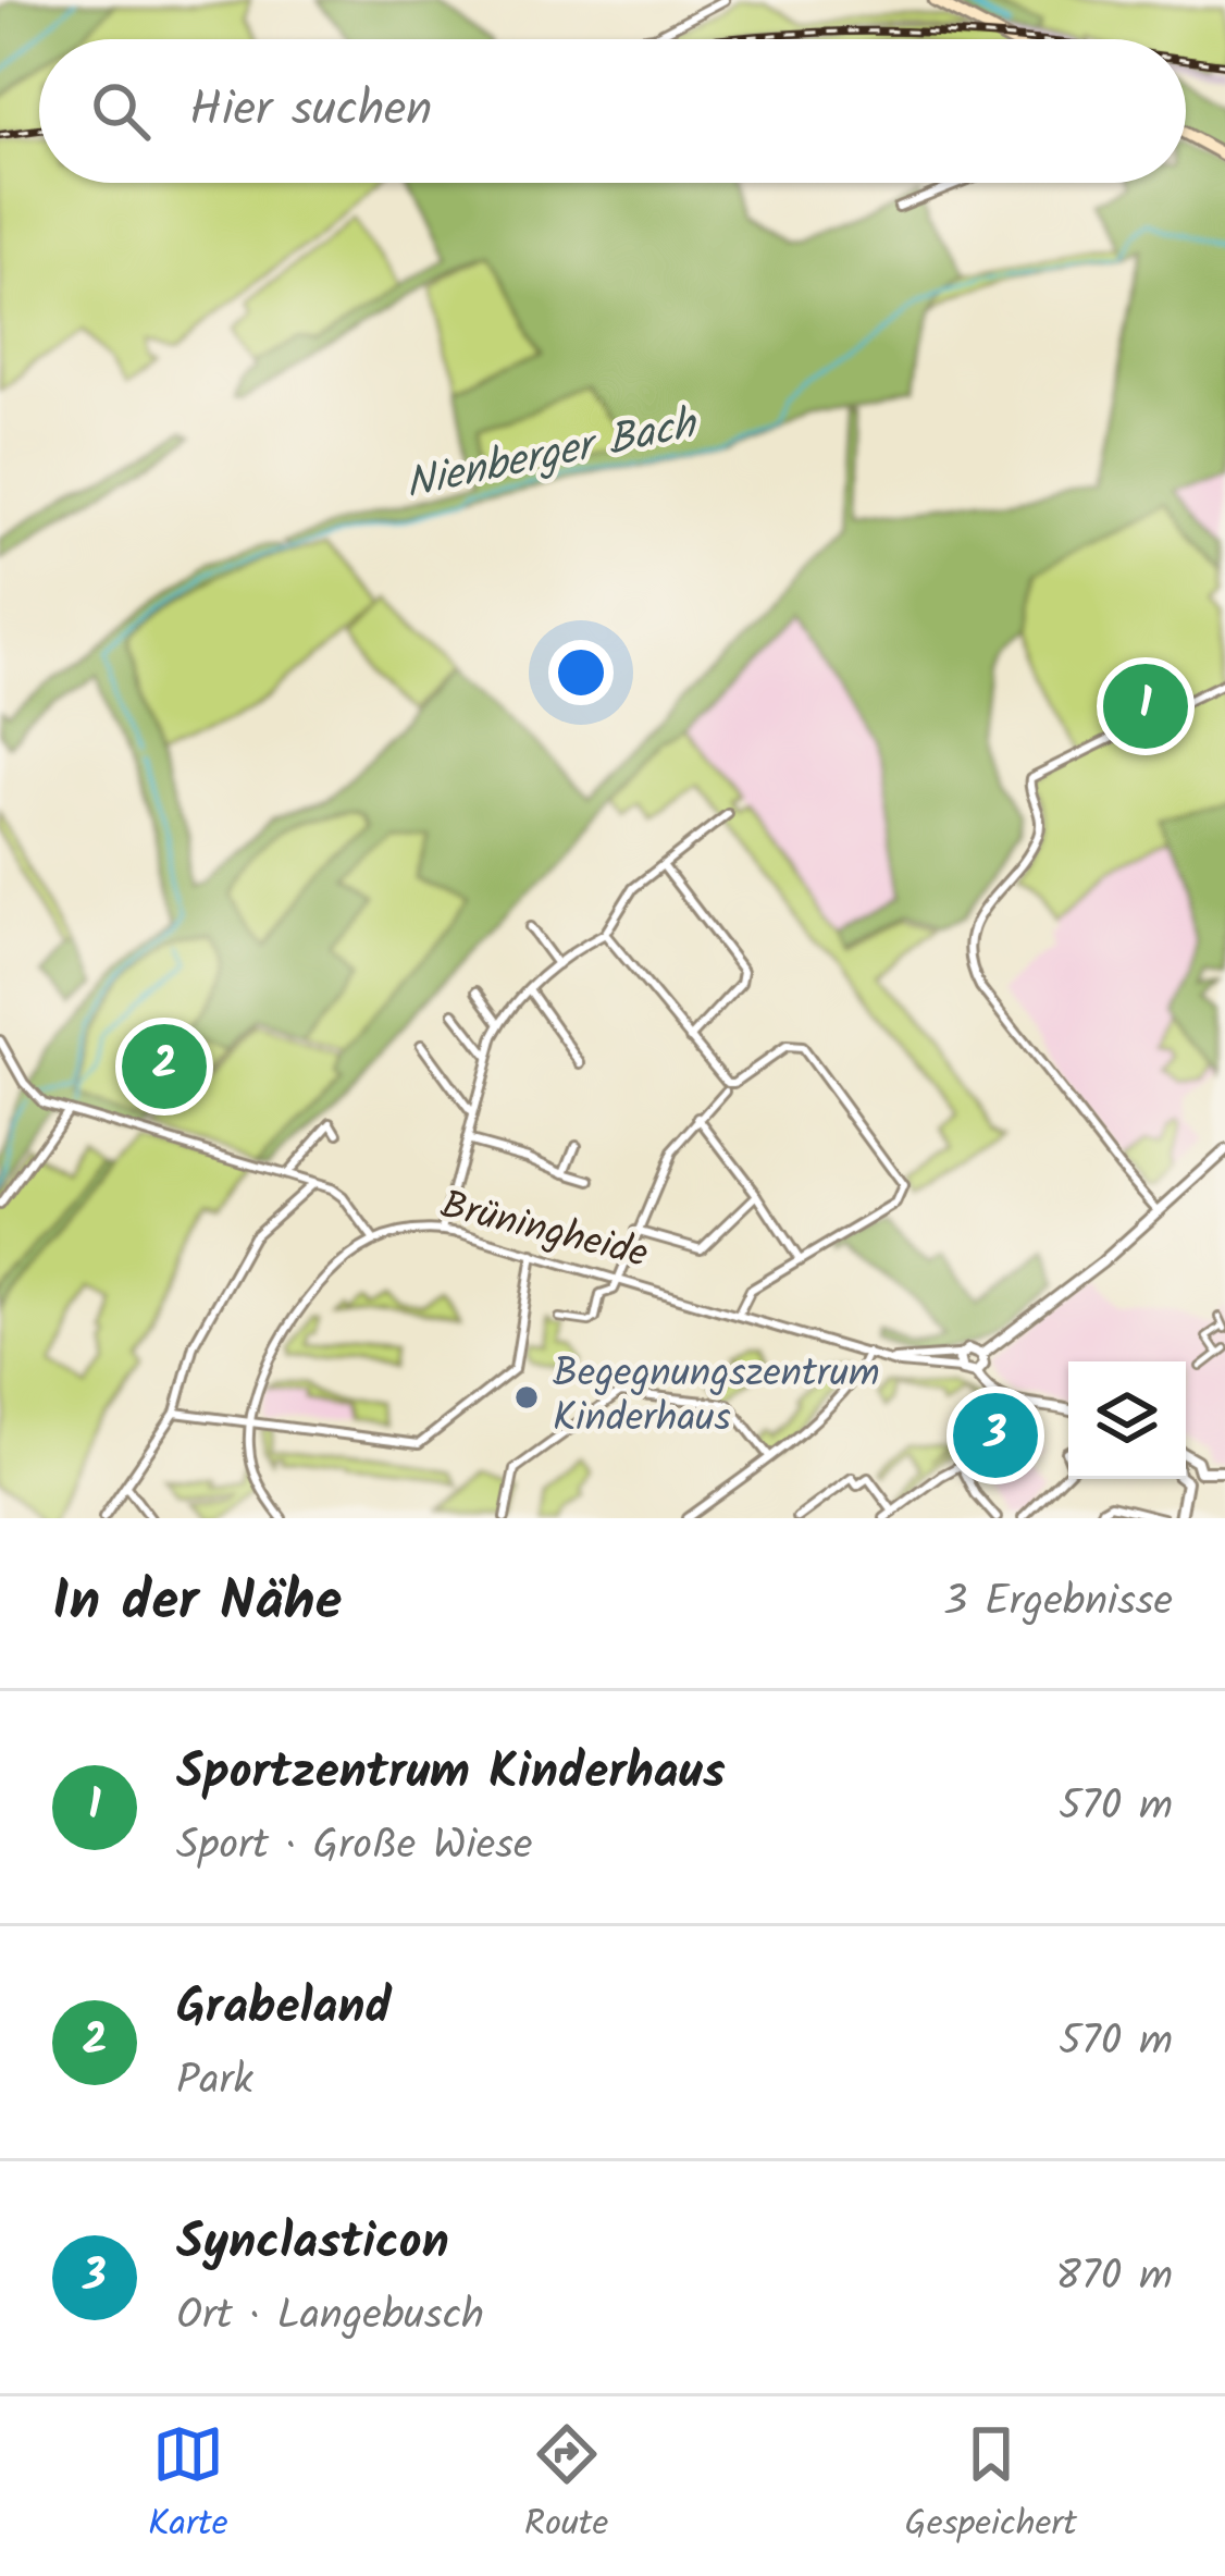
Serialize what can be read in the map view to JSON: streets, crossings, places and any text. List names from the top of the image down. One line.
{"streets":{"street":["Brüningheide"]},"water":["Nienberger Bach"],"places":["Begegnungszentrum Kinderhaus"],"page":{"search":"Hier suchen","pins":["1","2","3"],"heading":["In der Nähe","3 Ergebnisse"],"list":[{"mark":"1","name":"Sportzentrum Kinderhaus","note":"Sport · Große Wiese","value":"570 m"},{"mark":"2","name":"Grabeland","note":"Park","value":"570 m"},{"mark":"3","name":"Synclasticon","note":"Ort · Langebusch","value":"870 m"}],"nav":["Karte","Route","Gespeichert"]}}
